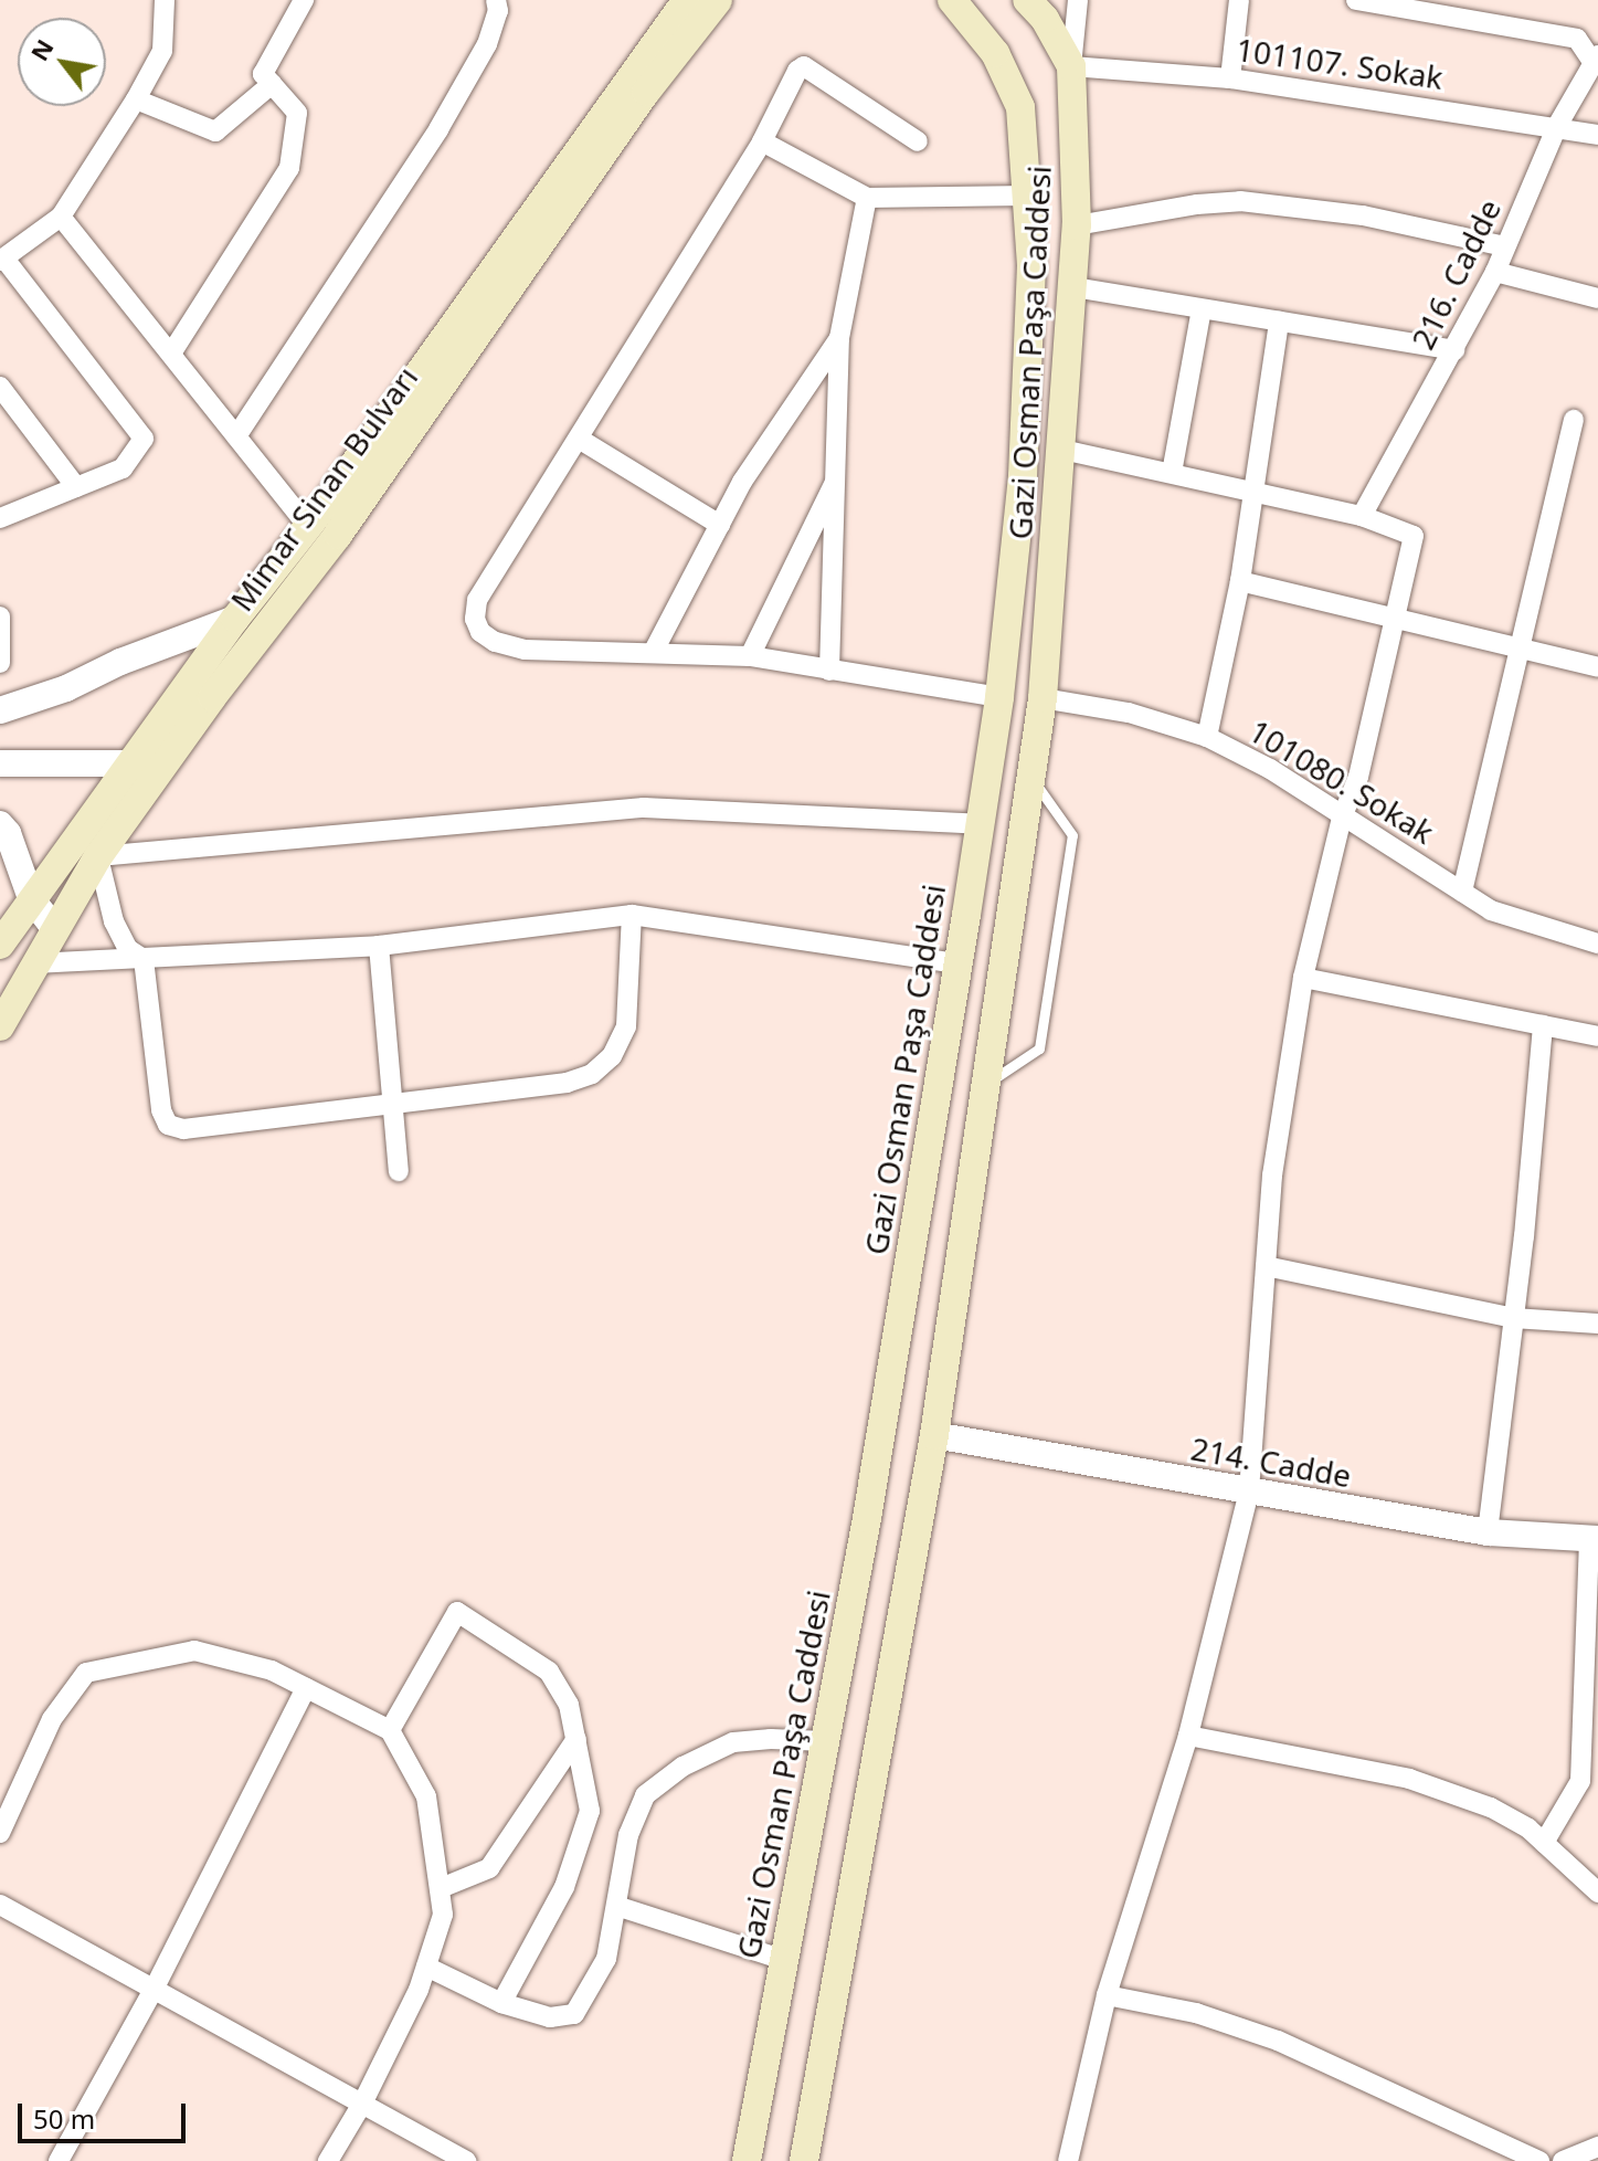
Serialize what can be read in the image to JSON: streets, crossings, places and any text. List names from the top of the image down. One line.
{"streets":{"main road":["Gazi Osman Paşa Caddesi","Mimar Sinan Bulvarı"],"street":["101107. Sokak","216. Cadde","101080. Sokak","214. Cadde"]},"crossings":[["101107. Sokak","216. Cadde"],["101107. Sokak","Gazi Osman Paşa Caddesi"],["Gazi Osman Paşa Caddesi","101080. Sokak"],["Gazi Osman Paşa Caddesi","214. Cadde"]],"scale_bar":"50 m","north":"top left"}
